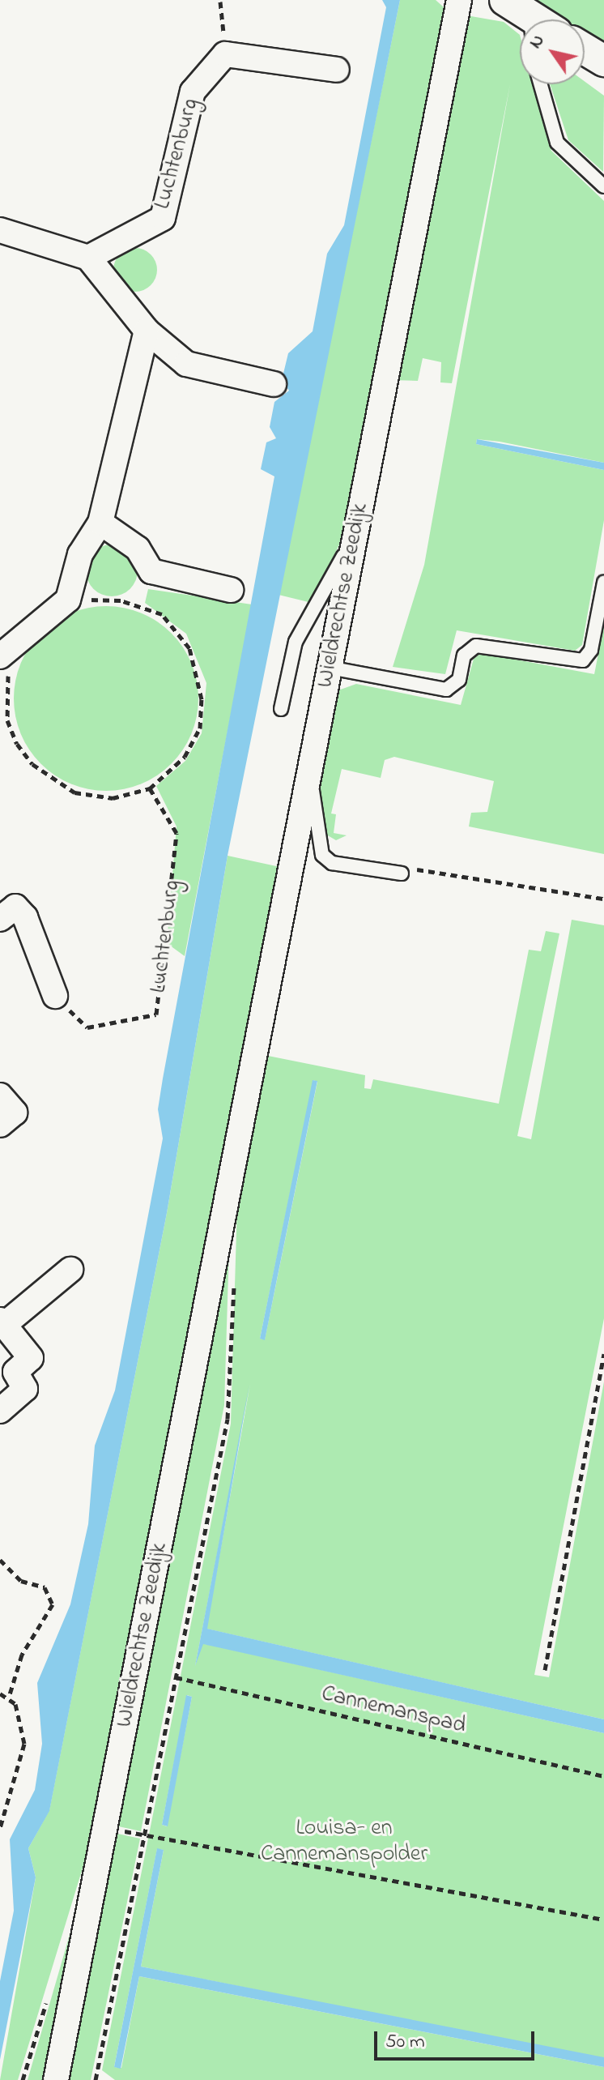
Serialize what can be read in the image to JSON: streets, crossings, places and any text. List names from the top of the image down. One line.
{"streets":{"street":["Luchtenburg","Wieldrechtse Zeedijk"],"path":["Cannemanspad"]},"crossings":[["Wieldrechtse Zeedijk","Cannemanspad"]],"parks":["Louisa- en Cannemanspolder"],"scale_bar":"50 m","north":"top left"}
